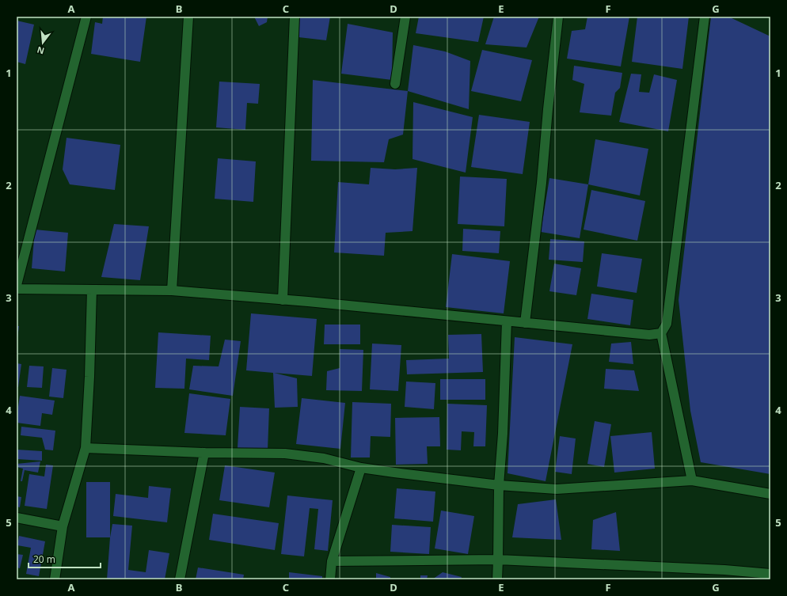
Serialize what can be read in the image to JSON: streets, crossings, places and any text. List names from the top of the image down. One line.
{"scale_bar":"20 m","north":"bottom","grid":{"columns":["A","B","C","D","E","F","G"],"rows":["1","2","3","4","5"]}}
